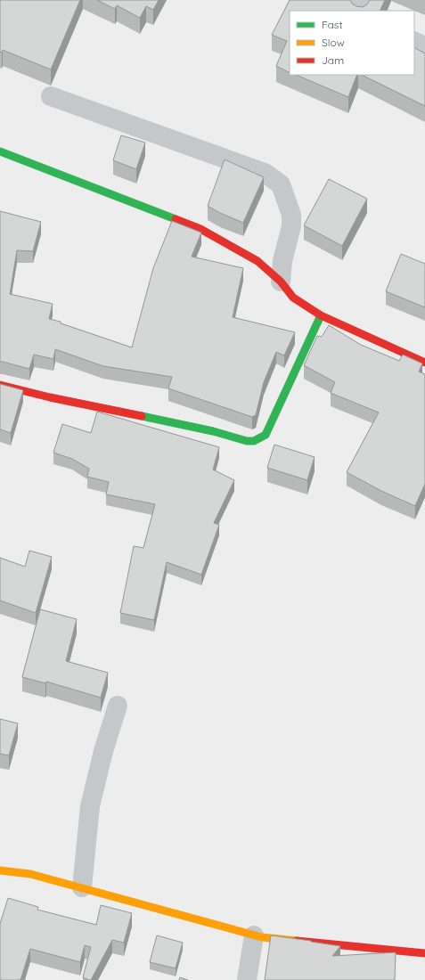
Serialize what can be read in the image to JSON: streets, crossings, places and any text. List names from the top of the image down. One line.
{"legend":["Fast","Slow","Jam"]}
